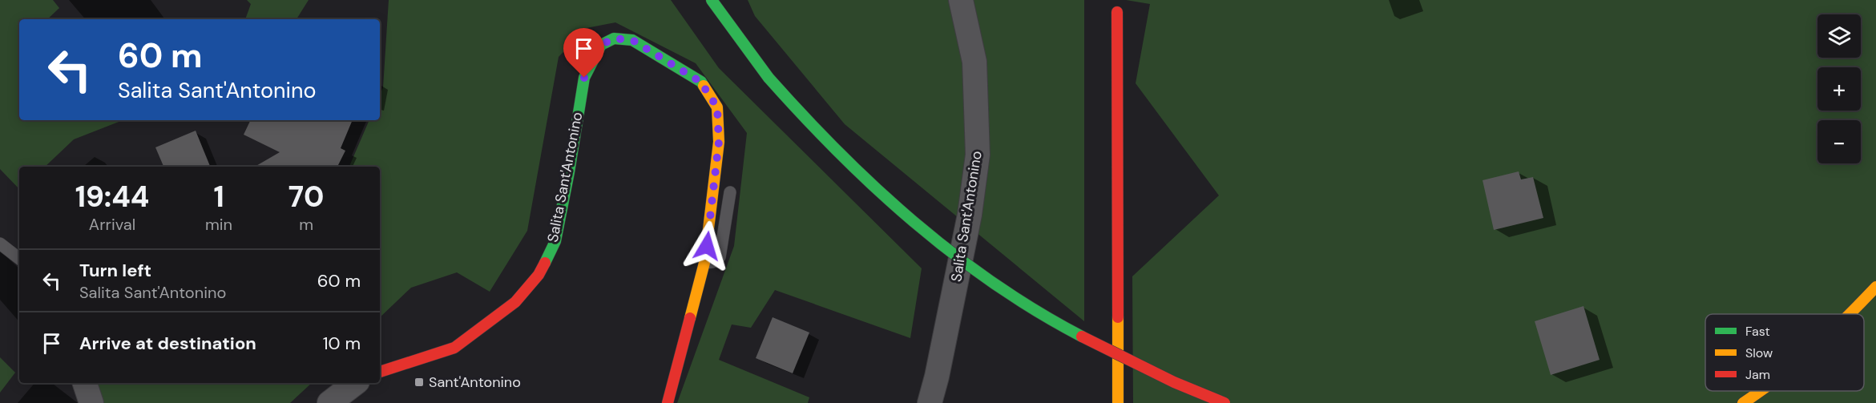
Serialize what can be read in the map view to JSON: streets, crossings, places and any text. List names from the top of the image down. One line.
{"streets":{"main road":["Salita Sant'Antonino"]},"places":{"transit":["Sant'Antonino"]},"legend":["Fast","Slow","Jam"],"page":{"map_buttons":["+","−"],"turn":["60 m","Salita Sant'Antonino"],"eta":["19:44","Arrival","1","min","70","m"],"list":[{"name":"Turn left","note":"Salita Sant'Antonino","value":"60 m"},{"name":"Arrive at destination","value":"10 m"}]}}
